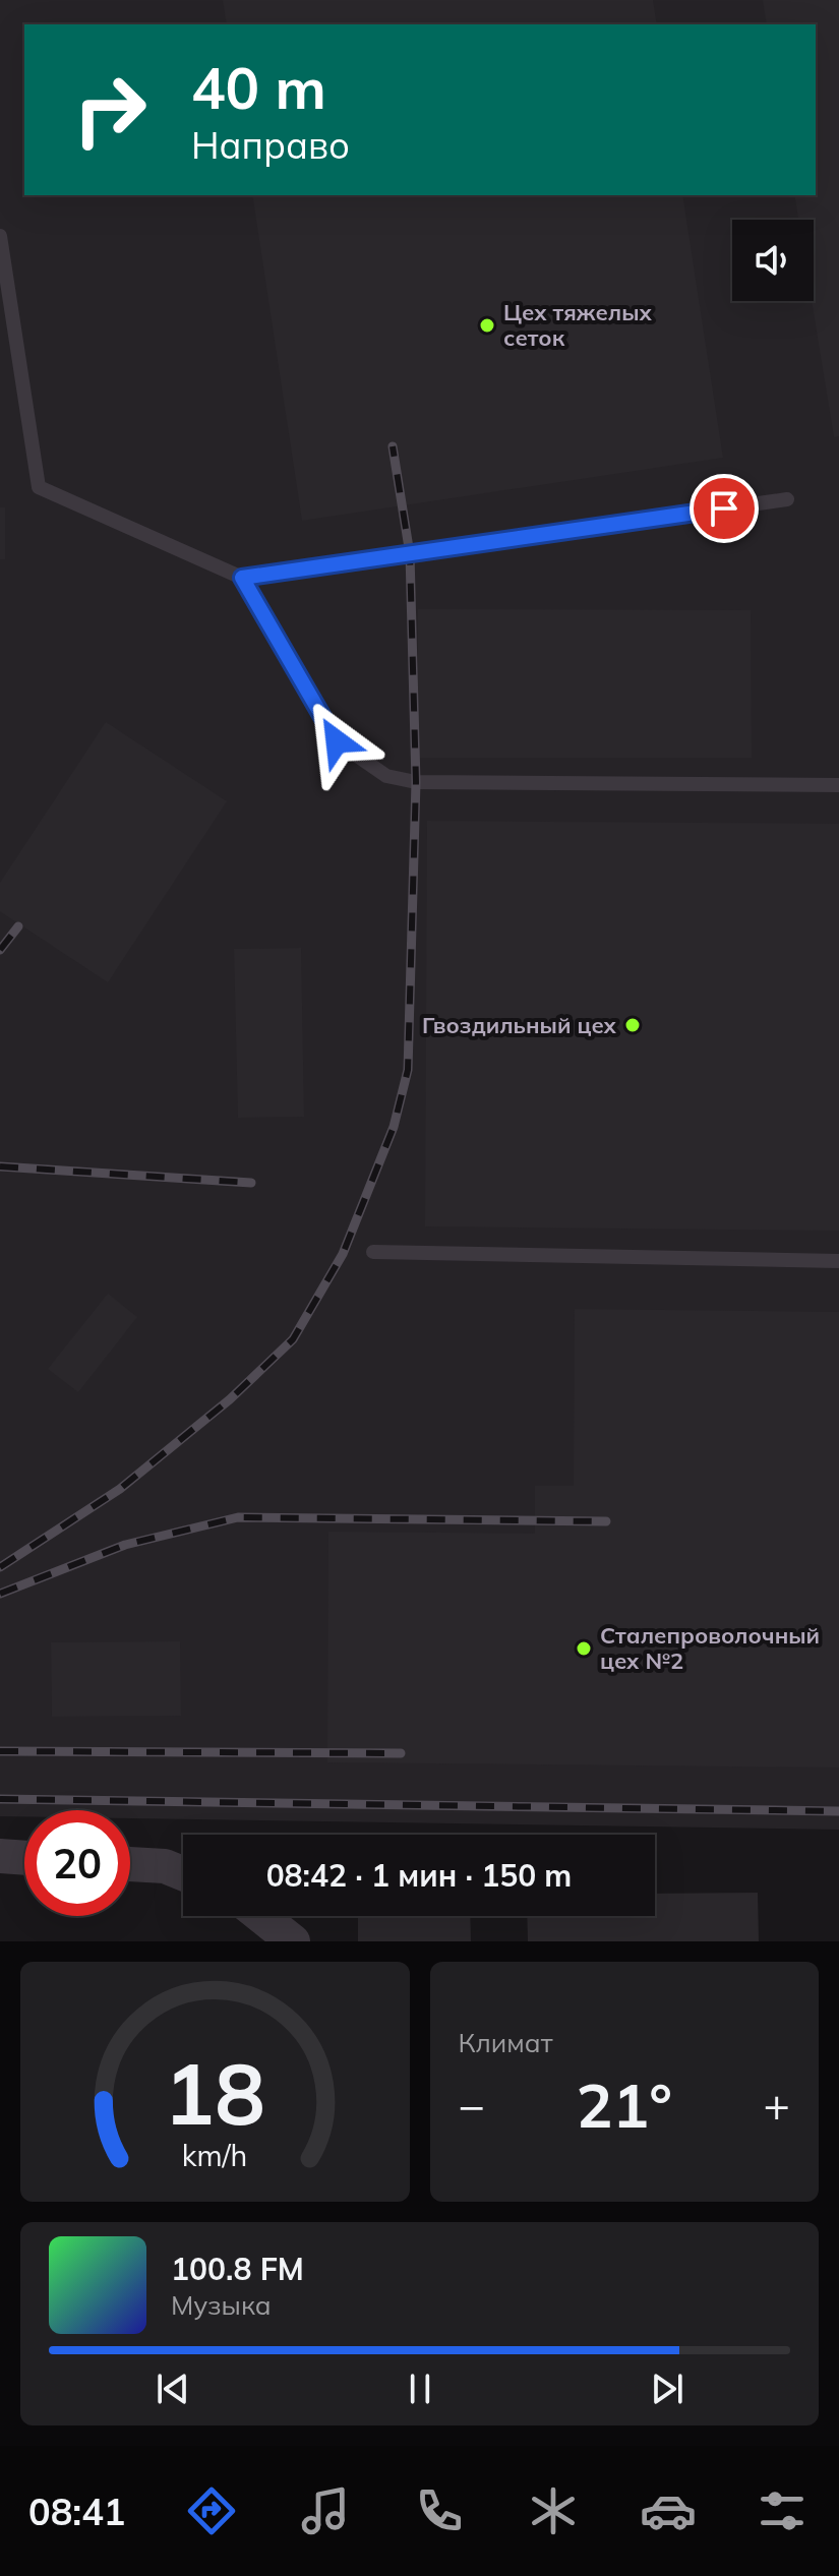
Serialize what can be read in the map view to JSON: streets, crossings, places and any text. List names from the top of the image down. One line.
{"places":["Цех тяжелых сеток","Гвоздильный цех","Сталепроволочный цех №2"],"page":{"turn":["40 m","Направо"],"limit":"20","trip":"08:42 · 1 мин · 150 m","tile":"Климат","heat":["−","21°","+"],"song":["100.8 FM","Музыка"],"tabs":"08:41","gauge":["18","km/h"]}}
